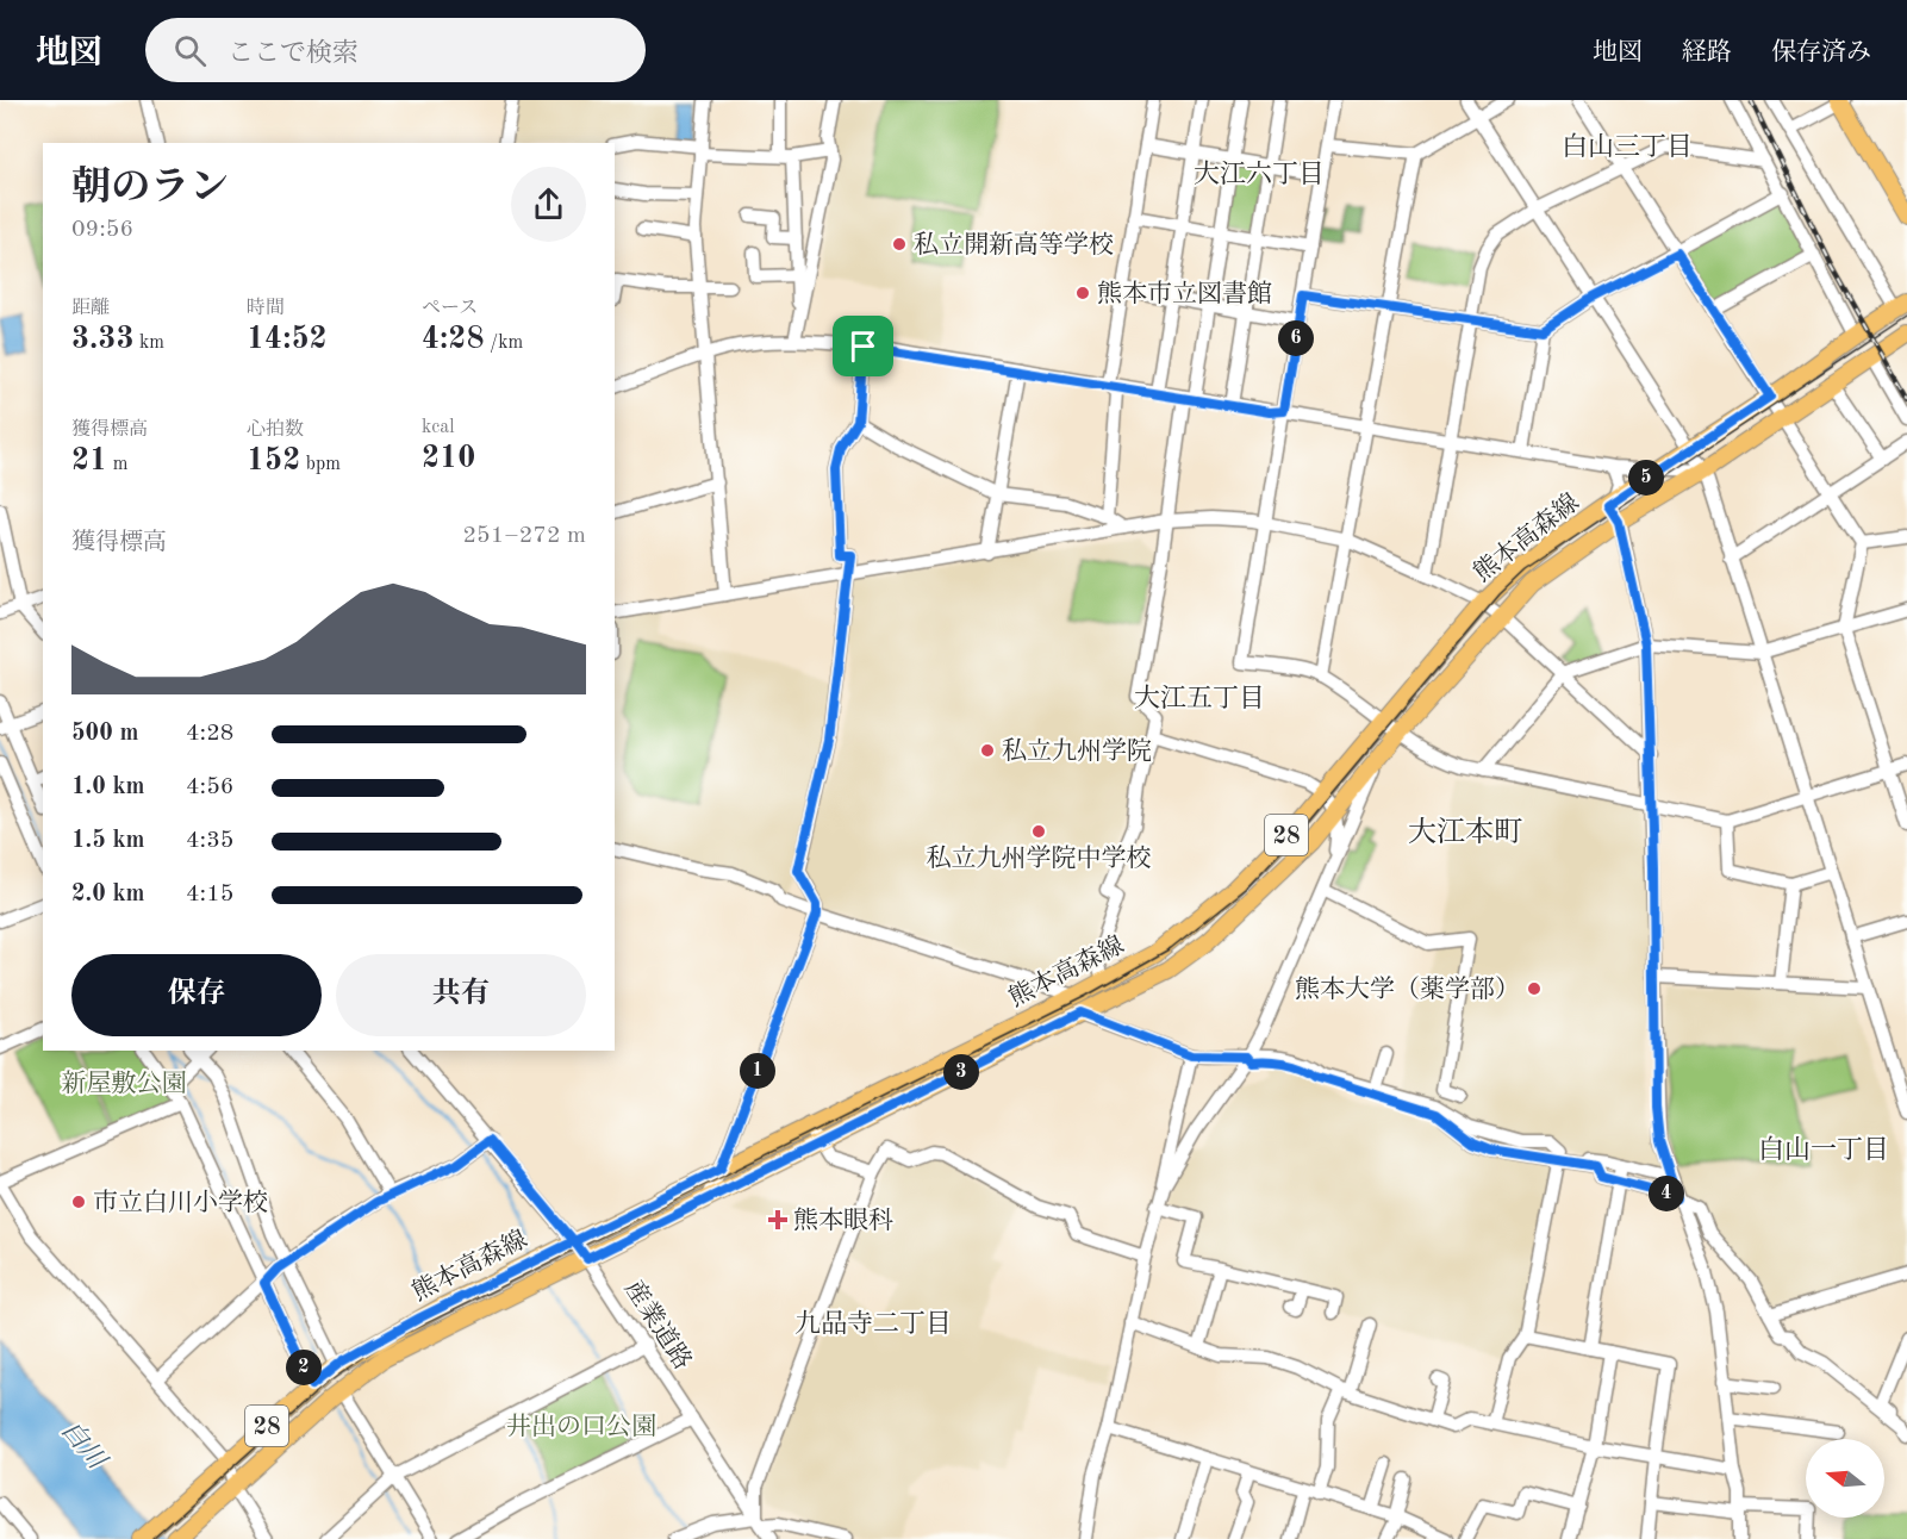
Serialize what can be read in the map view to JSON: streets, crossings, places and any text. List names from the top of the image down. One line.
{"streets":{"main road":["熊本高森線","28"],"street":["産業道路"]},"crossings":[["熊本高森線","産業道路"]],"districts":["白山三丁目","大江六丁目","大江五丁目","大江本町","白山一丁目","九品寺二丁目"],"water":["白川"],"parks":["新屋敷公園","井出の口公園"],"places":{"other":["私立開新高等学校","熊本市立図書館","私立九州学院","私立九州学院中学校","熊本大学（薬学部）","市立白川小学校"],"health":["熊本眼科"]},"north":"left","page":{"header":"地図","search":"ここで検索","nav":["地図","経路","保存済み"],"heading":["朝のラン","09:56"],"stats":[["距離","3.33 km"],["時間","14:52"],["ペース","4:28 /km"],["獲得標高","21 m"],["心拍数","152 bpm"],["kcal","210"]],"pins":["6","5","1","3","4","2"],"chart":["獲得標高","251–272 m"],"list":[{"name":"500 m","note":"4:28"},{"name":"1.0 km","note":"4:56"},{"name":"1.5 km","note":"4:35"},{"name":"2.0 km","note":"4:15"}],"buttons":["保存","共有"]}}
